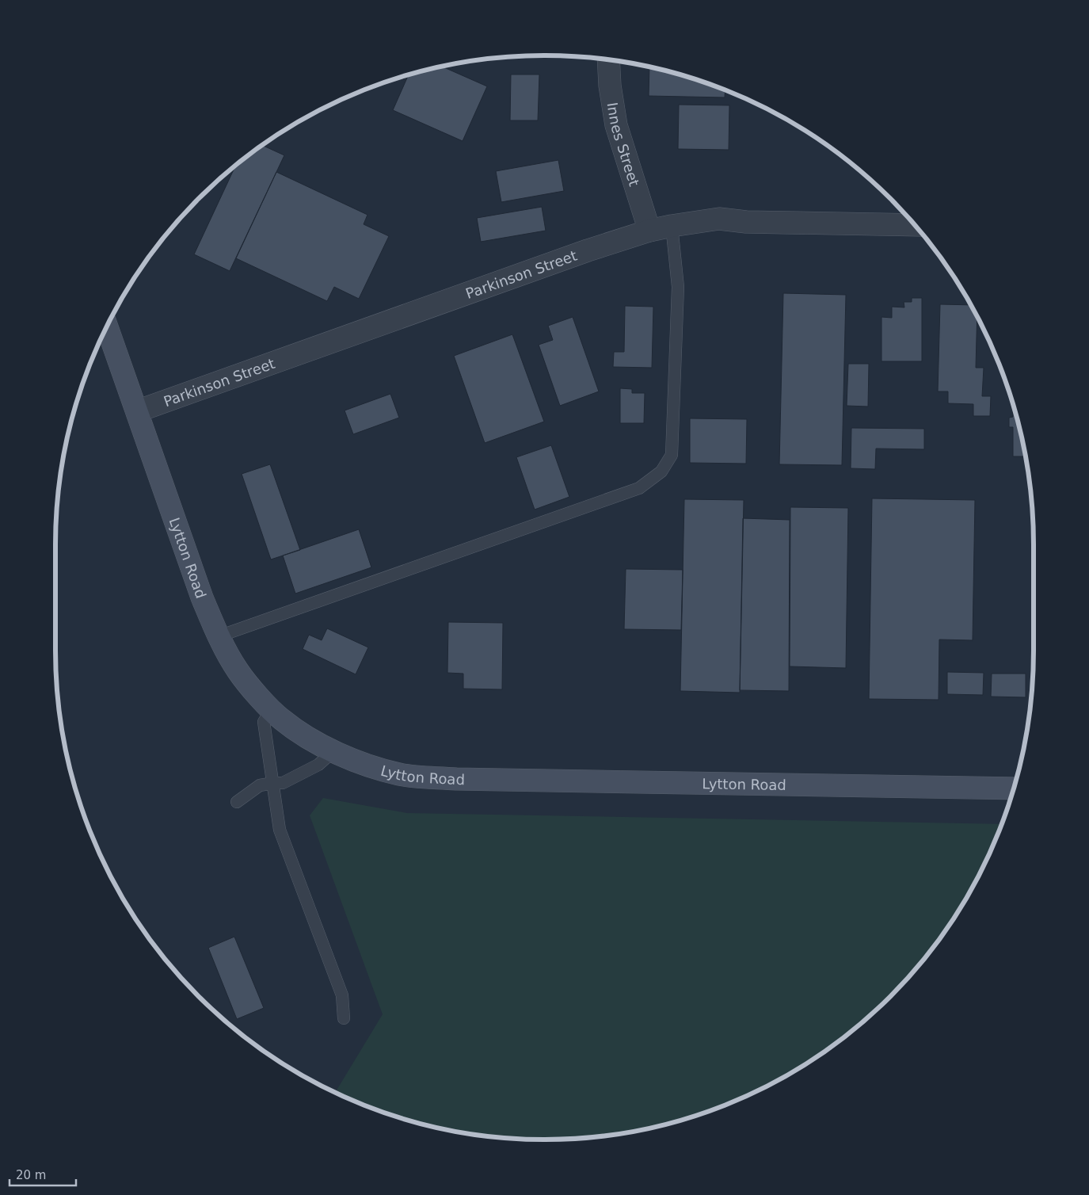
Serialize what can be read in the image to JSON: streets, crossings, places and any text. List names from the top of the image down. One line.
{"streets":{"main road":["Lytton Road"],"street":["Innes Street","Parkinson Street"]},"crossings":[["Innes Street","Parkinson Street"],["Parkinson Street","Lytton Road"]],"scale_bar":"20 m"}
